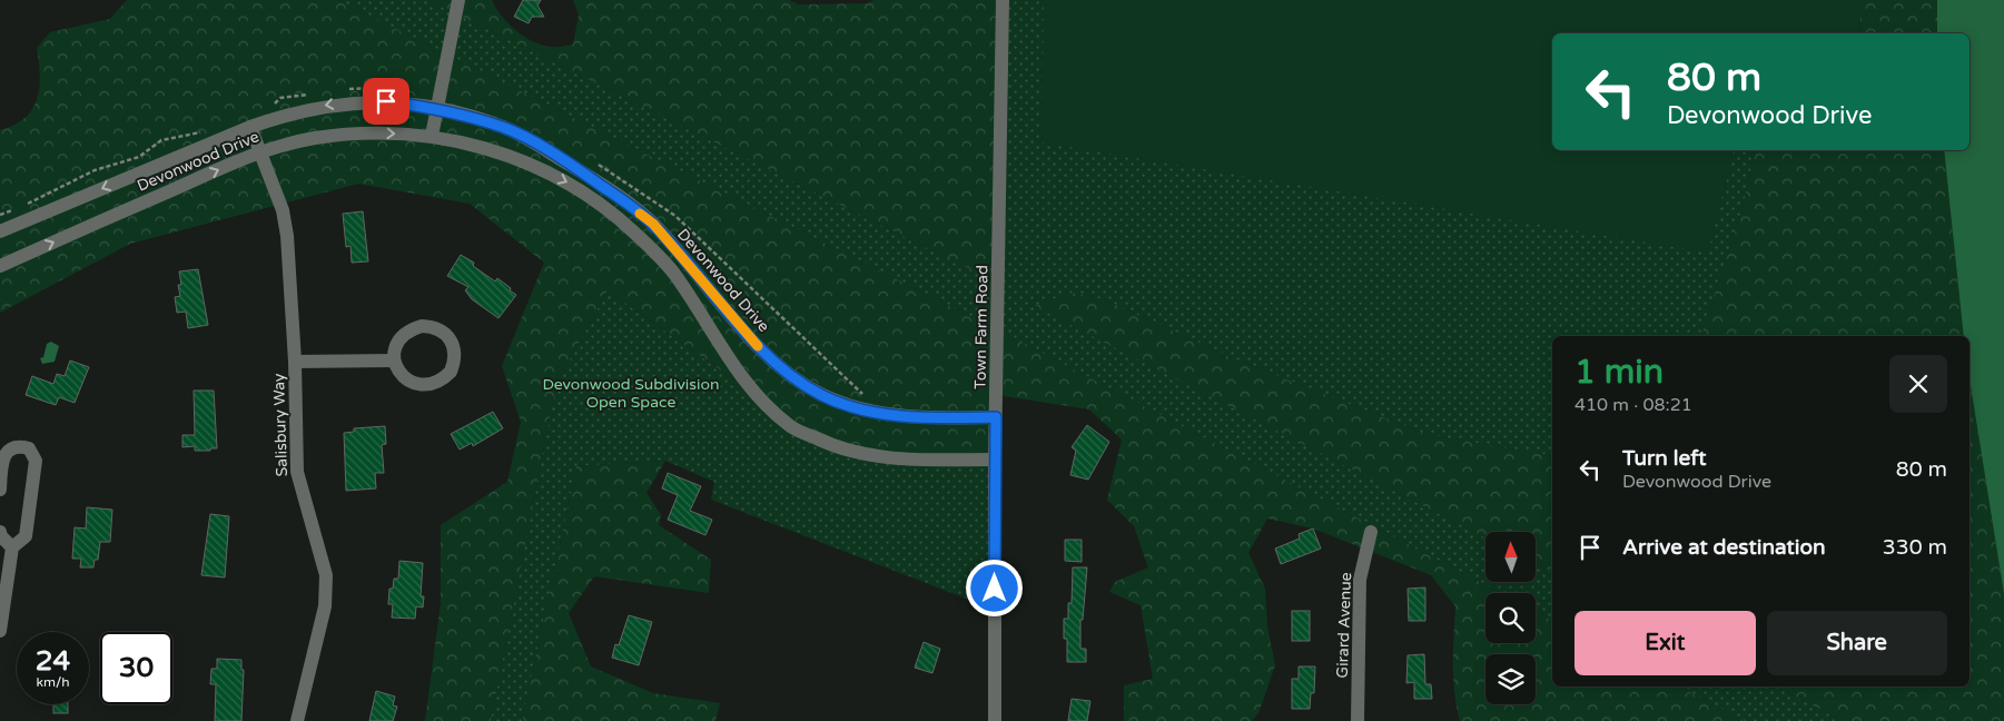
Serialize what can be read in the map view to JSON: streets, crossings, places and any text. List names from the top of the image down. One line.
{"streets":{"street":["Devonwood Drive","Town Farm Road","Salisbury Way","Girard Avenue"]},"crossings":[["Devonwood Drive","Town Farm Road"],["Devonwood Drive","Salisbury Way"]],"parks":["Devonwood Subdivision Open Space"],"north":"top","page":{"turn":["80 m","Devonwood Drive"],"heading":["1 min","410 m · 08:21"],"list":[{"name":"Turn left","note":"Devonwood Drive","value":"80 m"},{"name":"Arrive at destination","value":"330 m"}],"buttons":["Exit","Share"],"speed":"24 km/h","limit":"30"}}
